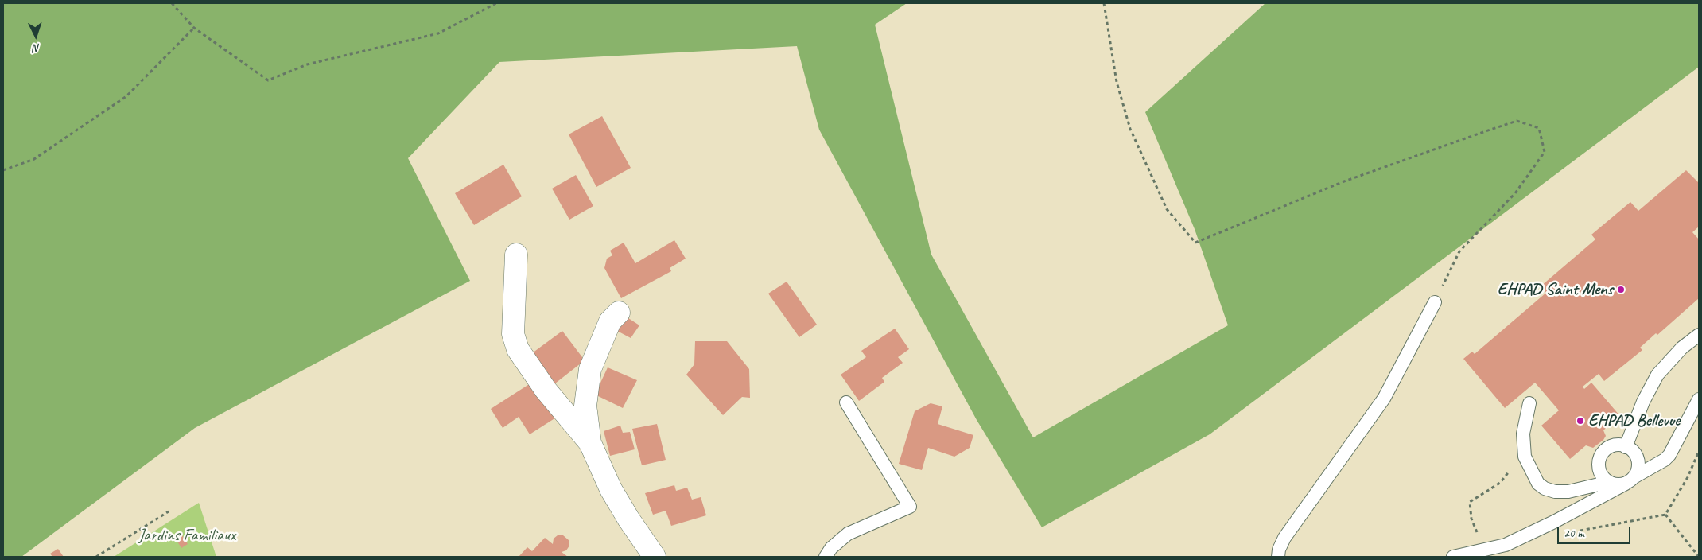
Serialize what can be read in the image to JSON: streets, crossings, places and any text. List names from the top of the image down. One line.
{"parks":["Jardins Familiaux"],"places":["EHPAD Saint Mens","EHPAD Bellevue"],"scale_bar":"20 m","north":"bottom"}
